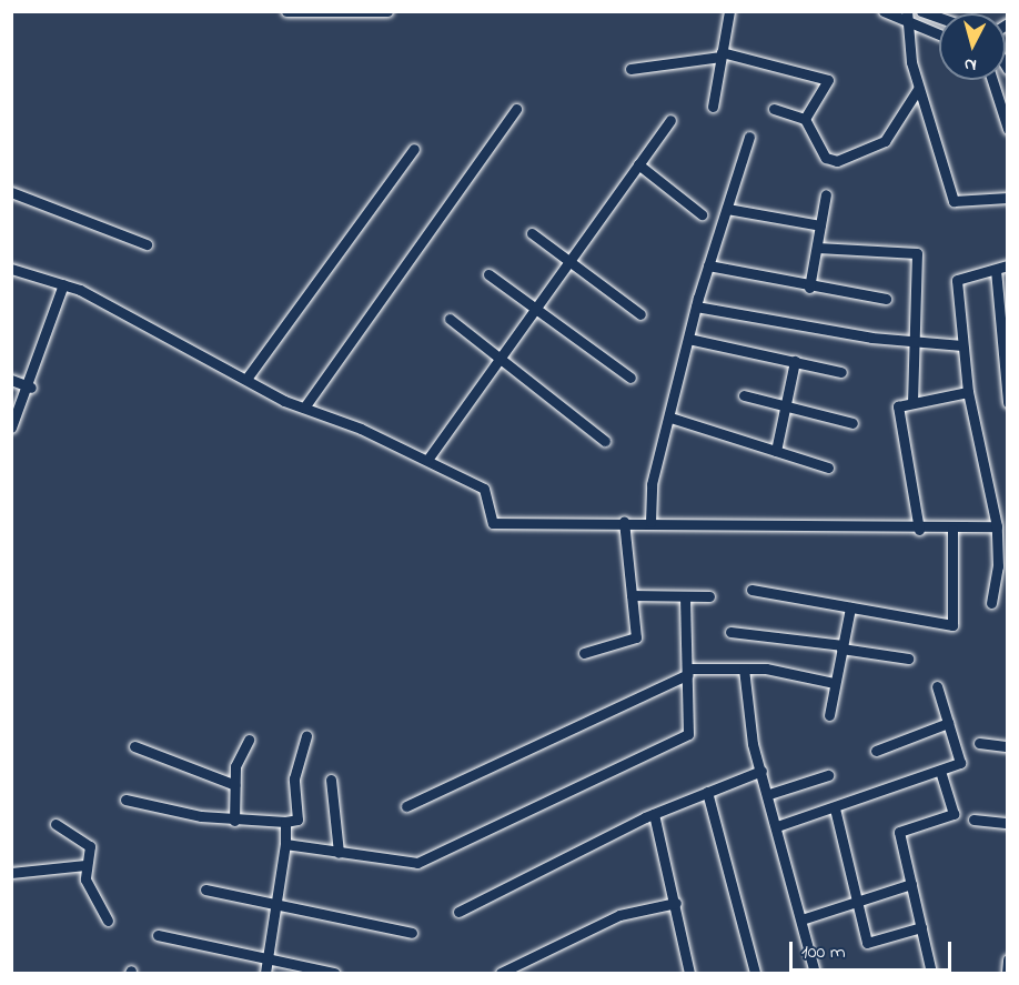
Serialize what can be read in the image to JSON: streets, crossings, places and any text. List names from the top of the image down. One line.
{"scale_bar":"100 m","north":"bottom"}
